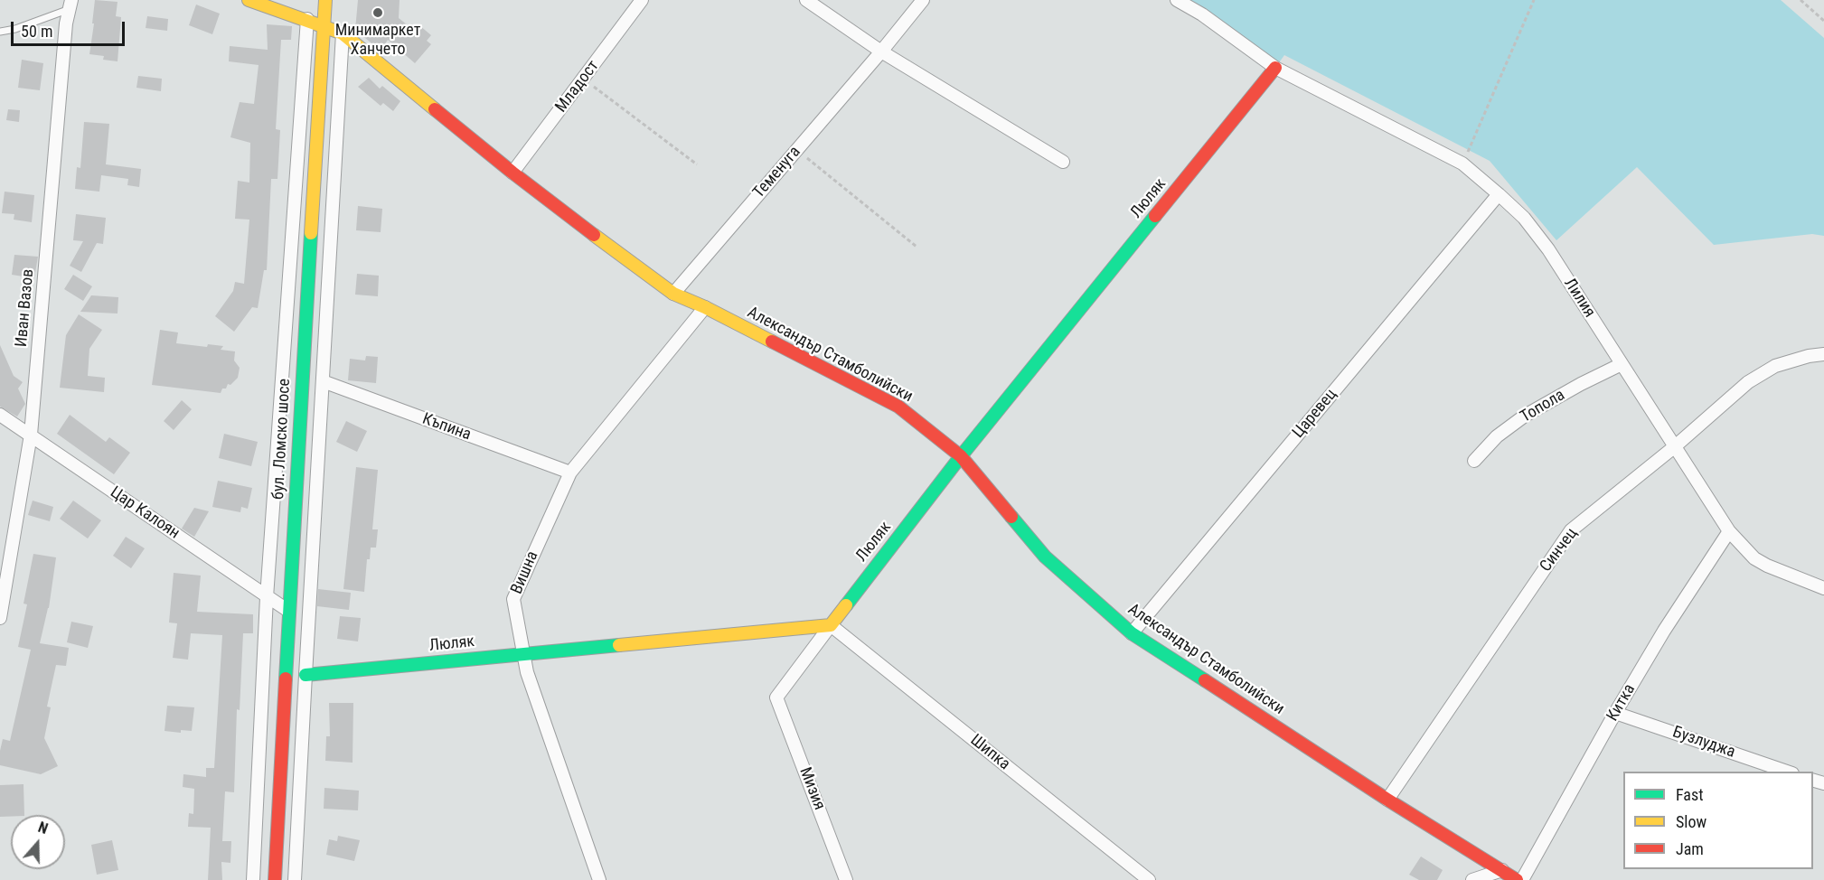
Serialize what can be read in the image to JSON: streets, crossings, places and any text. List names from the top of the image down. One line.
{"streets":{"street":["Младост","Теменуга","Люляк","Лилия","Иван Вазов","Александър Стамболийски","Топола","Царевец","Къпина","бул. Ломско шосе","Цар Калоян","Синчец","Вишна","Китка","Бузлуджа","Шипка","Мизия"]},"crossings":[["Младост","Александър Стамболийски"],["Теменуга","Александър Стамболийски"],["Люляк","Лилия"],["Люляк","Александър Стамболийски"],["Люляк","Вишна"],["Люляк","Шипка"],["Люляк","Мизия"],["Лилия","Топола"],["Лилия","Царевец"],["Лилия","Синчец"],["Лилия","Китка"],["Иван Вазов","Цар Калоян"],["Александър Стамболийски","Царевец"],["Александър Стамболийски","бул. Ломско шосе"],["Александър Стамболийски","Синчец"],["Александър Стамболийски","Вишна"],["Къпина","Вишна"],["бул. Ломско шосе","Цар Калоян"],["Китка","Бузлуджа"],["Шипка","Мизия"]],"places":["Минимаркет Ханчето"],"legend":["Fast","Slow","Jam"],"scale_bar":"50 m","north":"top"}
